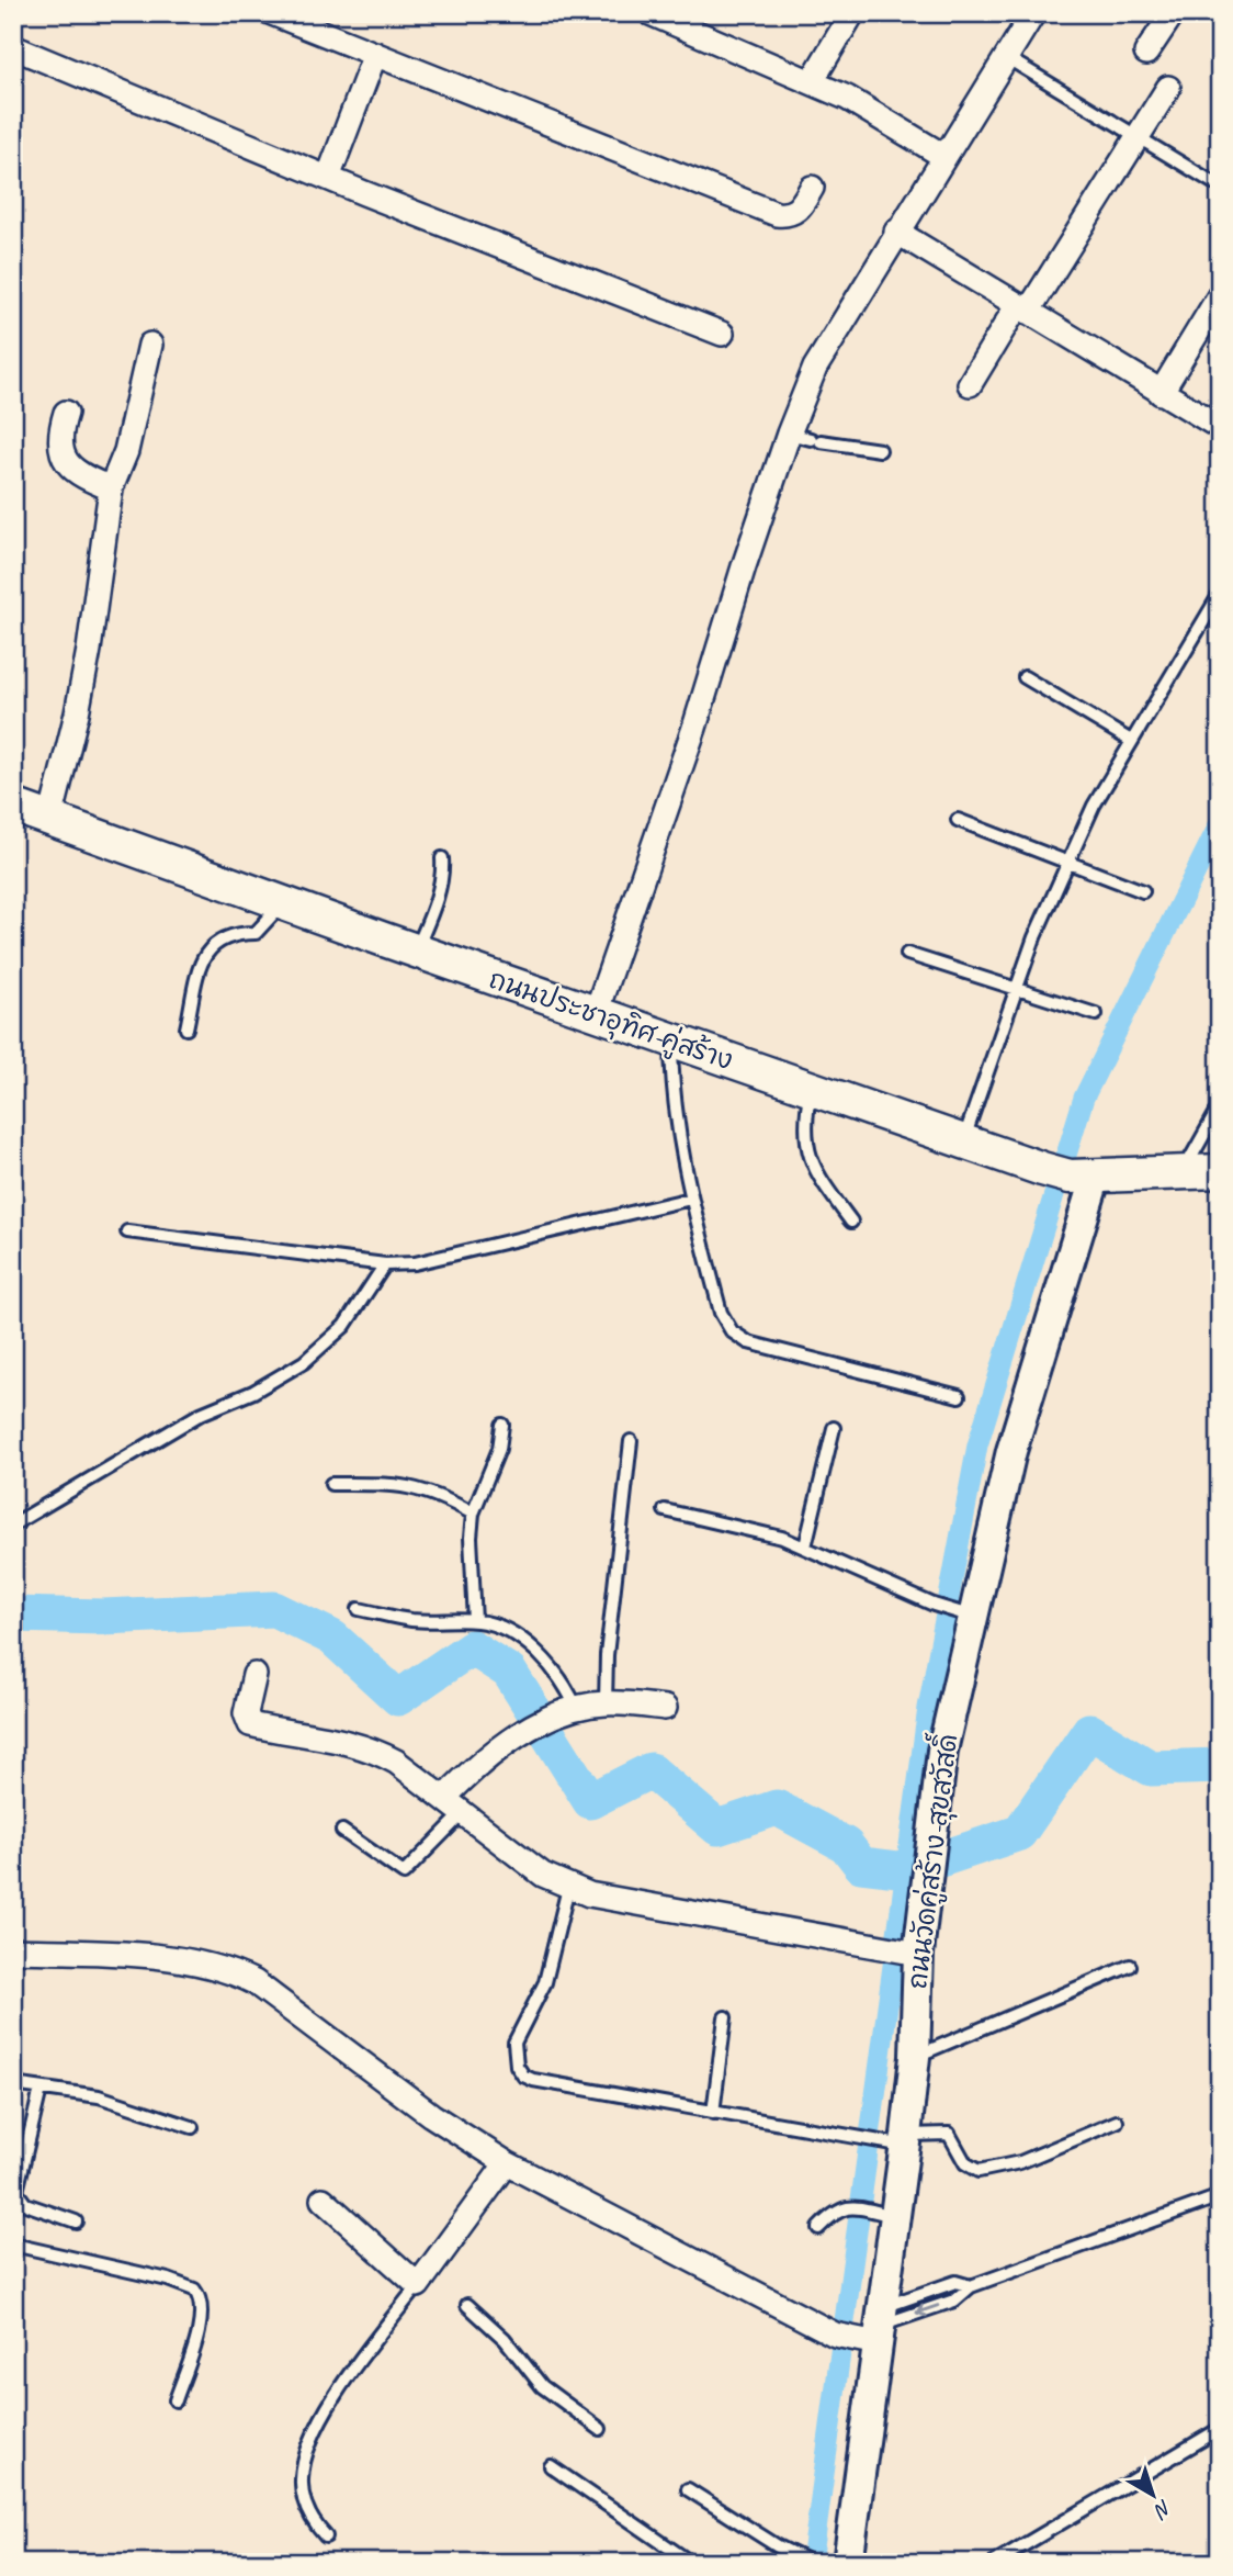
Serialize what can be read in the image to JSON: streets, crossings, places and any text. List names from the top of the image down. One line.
{"streets":{"main road":["ถนนประชาอุทิศ-คู่สร้าง"],"street":["ถนนวัดคู่สร้าง-สุขสวัสดิ์"]},"crossings":[["ถนนประชาอุทิศ-คู่สร้าง","ถนนวัดคู่สร้าง-สุขสวัสดิ์"]],"north":"bottom right"}
